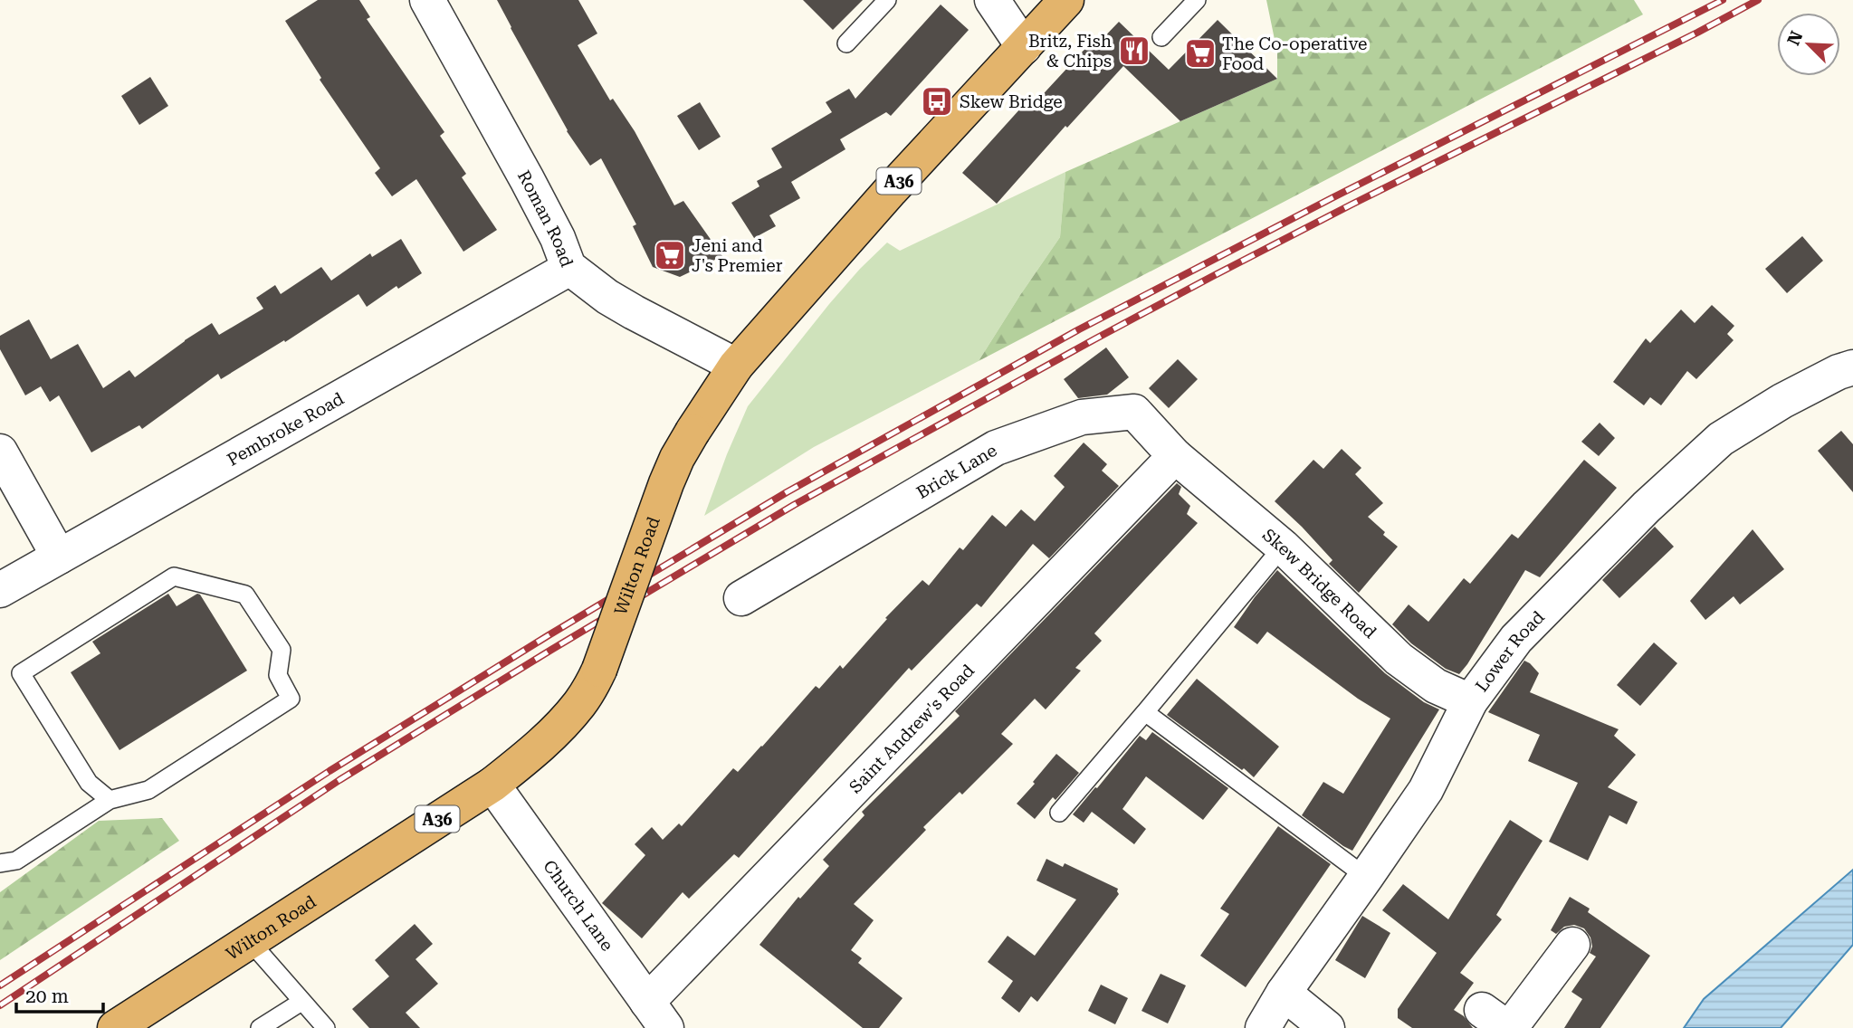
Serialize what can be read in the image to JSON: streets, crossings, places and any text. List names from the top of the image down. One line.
{"streets":{"highway":["A36","Wilton Road"],"street":["Roman Road","Pembroke Road","Brick Lane","Skew Bridge Road","Lower Road","Saint Andrew's Road","Church Lane"]},"crossings":[["Roman Road","Pembroke Road"],["Roman Road","Wilton Road"],["Brick Lane","Skew Bridge Road"],["Brick Lane","Saint Andrew's Road"],["Wilton Road","Church Lane"],["Skew Bridge Road","Lower Road"],["Skew Bridge Road","Saint Andrew's Road"],["Saint Andrew's Road","Church Lane"]],"places":{"restaurant":["Britz, Fish & Chips"],"supermarket":["The Co-operative Food","Jeni and J's Premier"],"bus stop":["Skew Bridge"]},"scale_bar":"20 m","north":"top left"}
